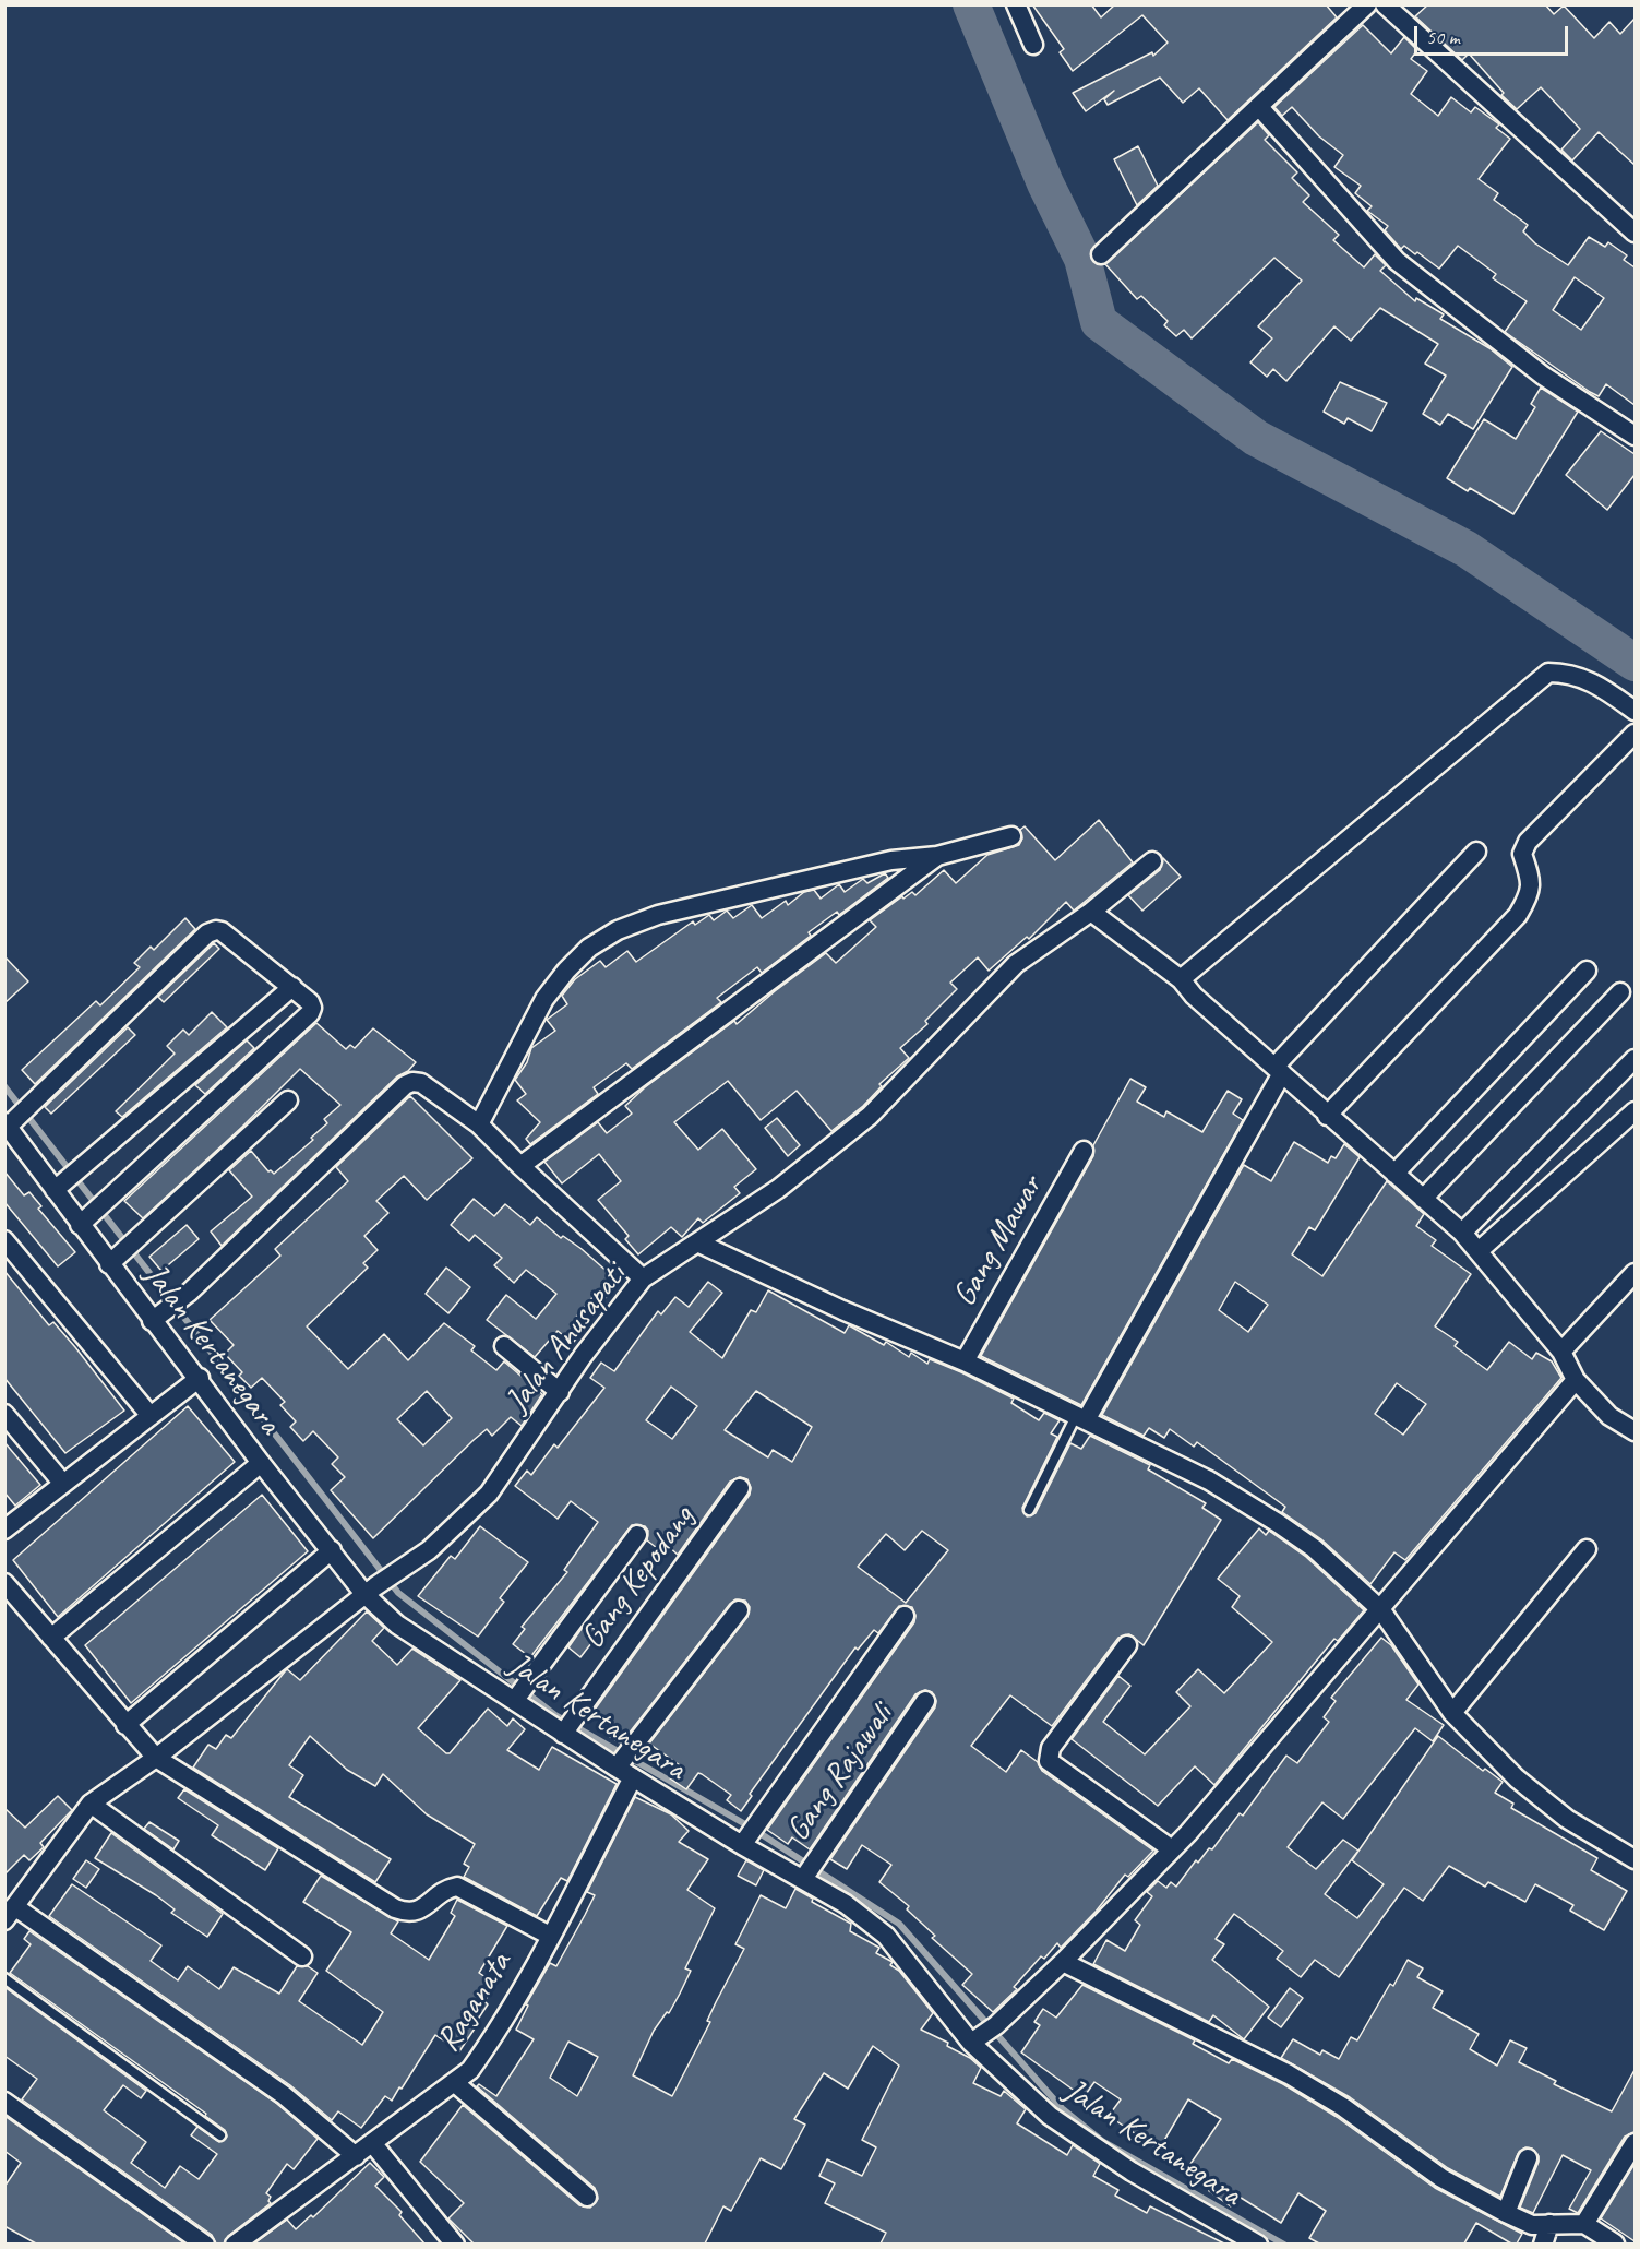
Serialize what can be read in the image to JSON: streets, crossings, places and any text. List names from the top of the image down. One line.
{"streets":{"street":["Gang Mawar","Jalan Anusapati","Jalan Kertanegara","Gang Kepodang","Gang Rajawali","Raganata"]},"crossings":[["Jalan Anusapati","Jalan Kertanegara"],["Jalan Kertanegara","Gang Kepodang"],["Jalan Kertanegara","Gang Rajawali"],["Jalan Kertanegara","Raganata"]],"scale_bar":"50 m"}
